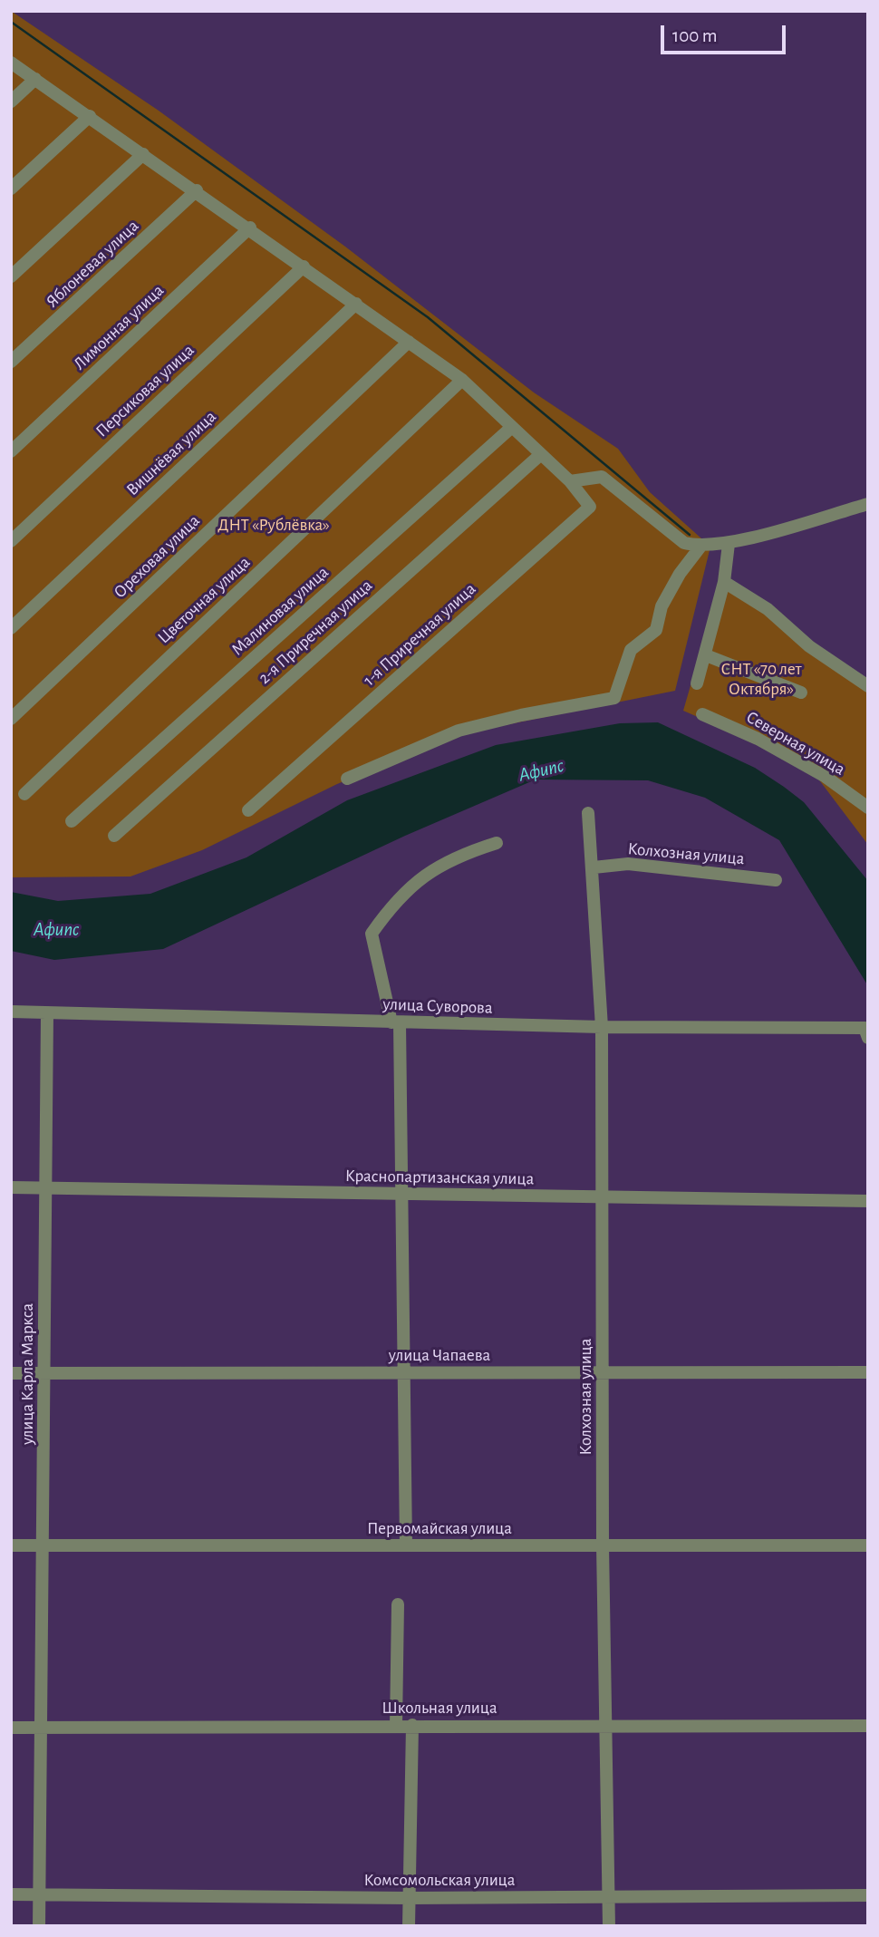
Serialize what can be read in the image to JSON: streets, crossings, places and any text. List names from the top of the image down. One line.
{"streets":{"street":["Яблоневая улица","Лимонная улица","Персиковая улица","Вишнёвая улица","Ореховая улица","Цветочная улица","Малиновая улица","2-я Приречная улица","1-я Приречная улица","Северная улица","Колхозная улица","улица Суворова","Краснопартизанская улица","улица Чапаева","улица Карла Маркса","Первомайская улица","Школьная улица","Комсомольская улица"]},"crossings":[["Колхозная улица","улица Суворова"],["Колхозная улица","Краснопартизанская улица"],["Колхозная улица","улица Чапаева"],["Колхозная улица","Первомайская улица"],["Колхозная улица","Школьная улица"],["Колхозная улица","Комсомольская улица"],["улица Суворова","улица Карла Маркса"],["Краснопартизанская улица","улица Карла Маркса"],["улица Чапаева","улица Карла Маркса"],["улица Карла Маркса","Первомайская улица"],["улица Карла Маркса","Школьная улица"],["улица Карла Маркса","Комсомольская улица"]],"water":["Афипс"],"parks":["ДНТ «Рублёвка»","СНТ «70 лет Октября»"],"scale_bar":"100 m"}
